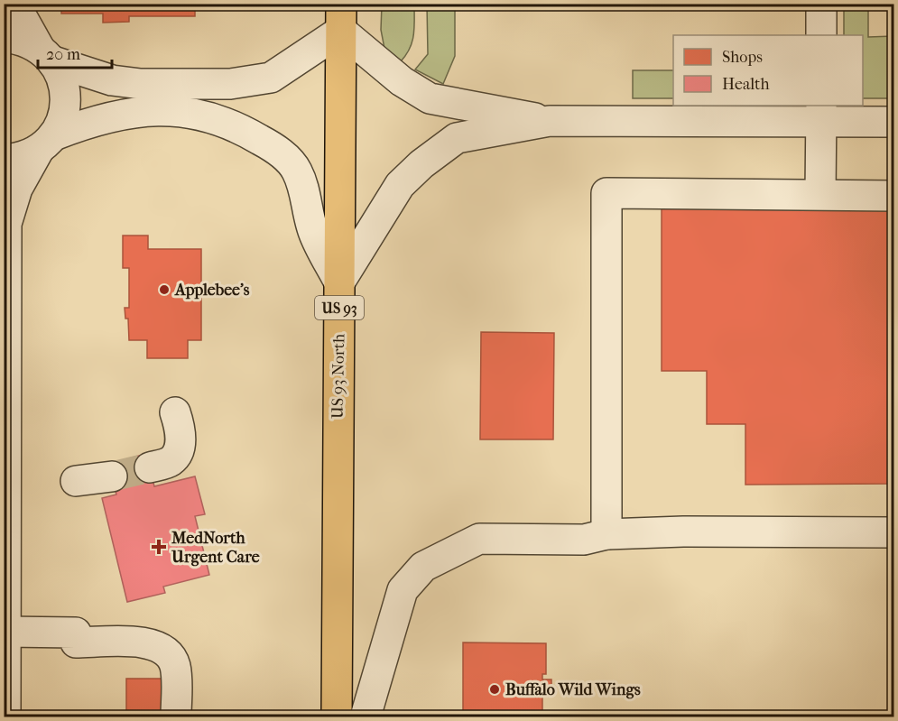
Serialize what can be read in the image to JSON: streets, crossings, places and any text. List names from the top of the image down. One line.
{"streets":{"main road":["US 93","US 93 North"]},"places":{"other":["Applebee's","Buffalo Wild Wings"],"health":["MedNorth Urgent Care"]},"legend":["Shops","Health"],"scale_bar":"20 m"}
